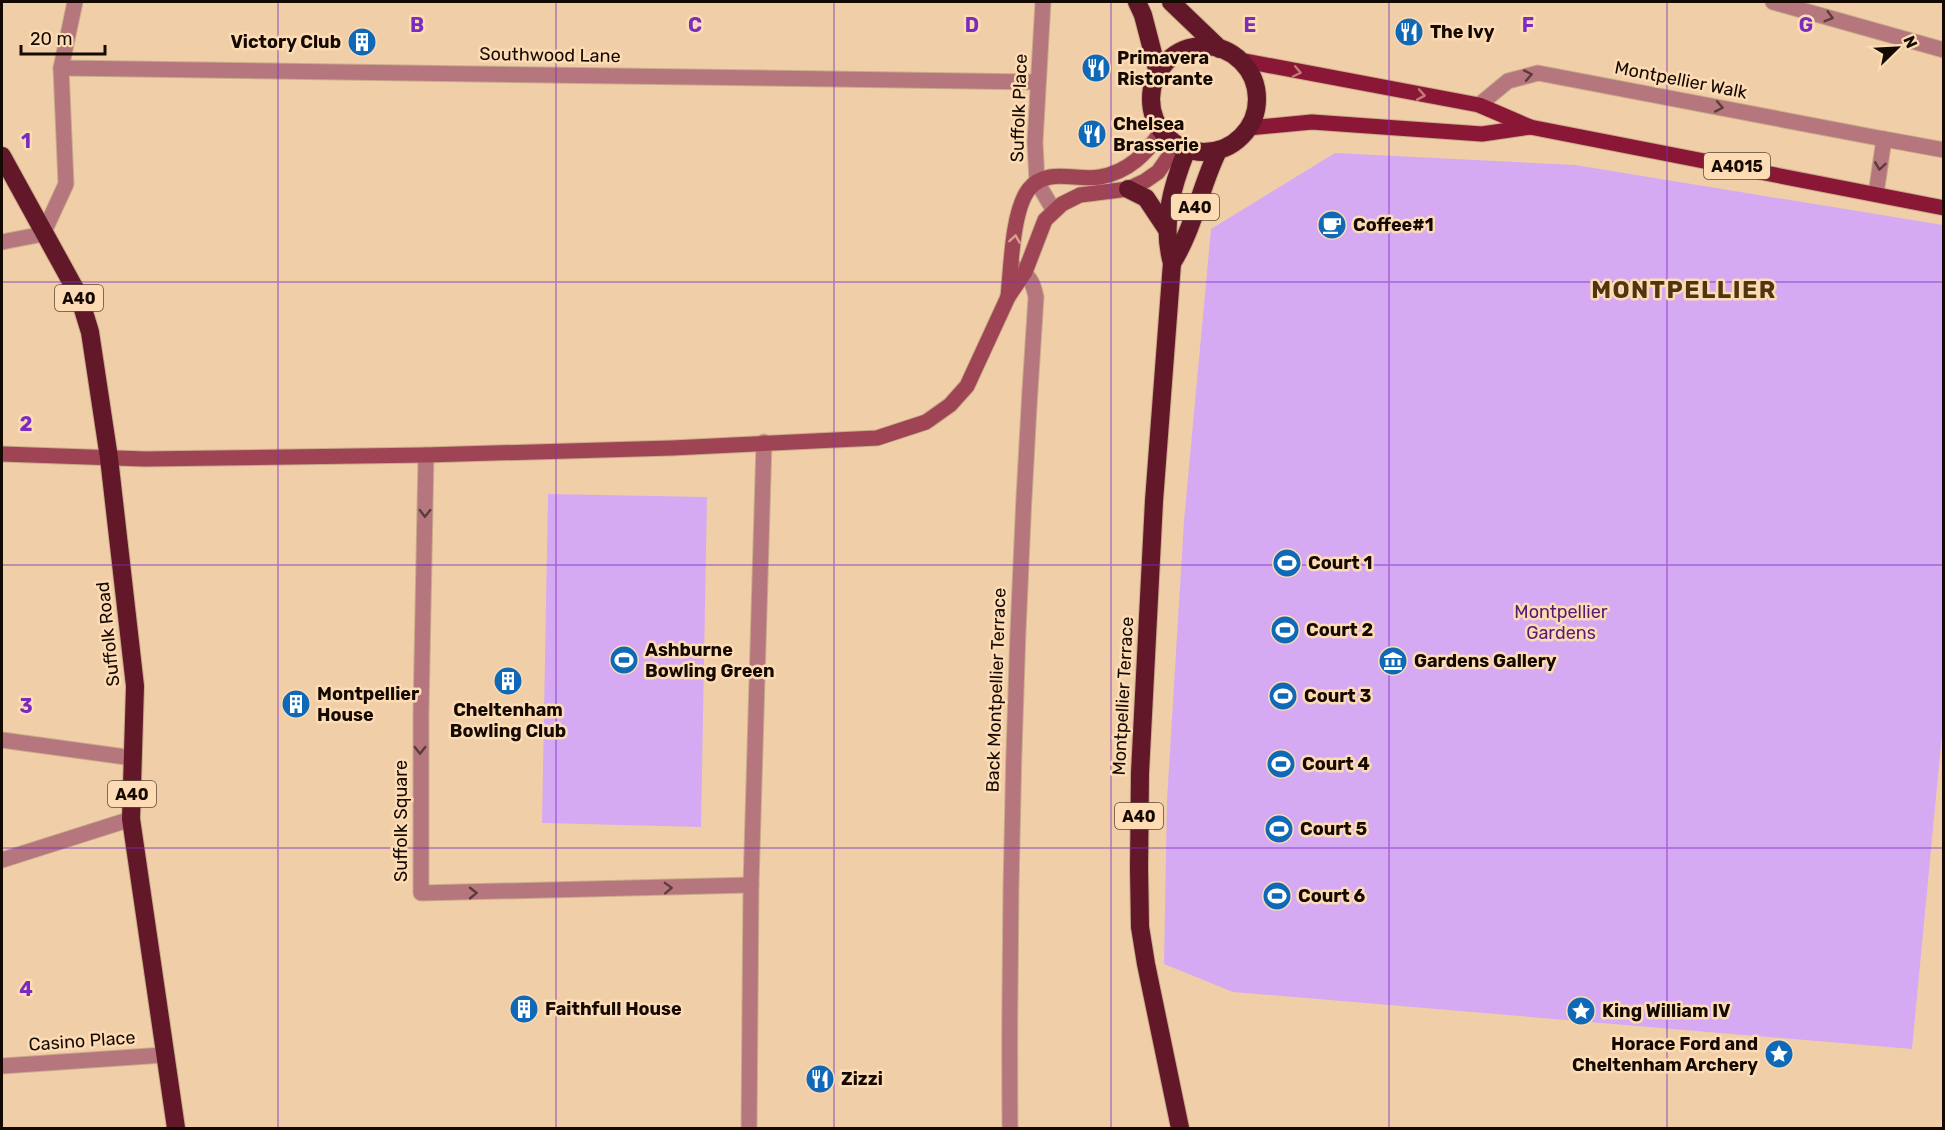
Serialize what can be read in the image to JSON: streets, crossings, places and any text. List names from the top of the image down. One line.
{"streets":{"highway":["A40","Suffolk Road","Montpellier Terrace"],"main road":["A4015"],"street":["Southwood Lane","Montpellier Walk","Suffolk Place","Back Montpellier Terrace","Suffolk Square","Casino Place"]},"crossings":[["Southwood Lane","Suffolk Place"],["Montpellier Walk","A4015"],["A4015","Montpellier Terrace"],["Suffolk Road","Casino Place"]],"districts":["MONTPELLIER"],"parks":["Montpellier Gardens"],"places":{"restaurant":["The Ivy","Primavera Ristorante","Chelsea Brasserie","Zizzi"],"building":["Victory Club","Cheltenham Bowling Club","Montpellier House","Faithfull House"],"cafe":["Coffee#1"],"sports":["Court 1","Court 2","Ashburne Bowling Green","Court 3","Court 4","Court 5","Court 6"],"museum":["Gardens Gallery"],"place":["King William IV","Horace Ford and Cheltenham Archery"]},"scale_bar":"20 m","north":"top right","grid":{"columns":["B","C","D","E","F","G"],"rows":["1","2","3","4"]}}
